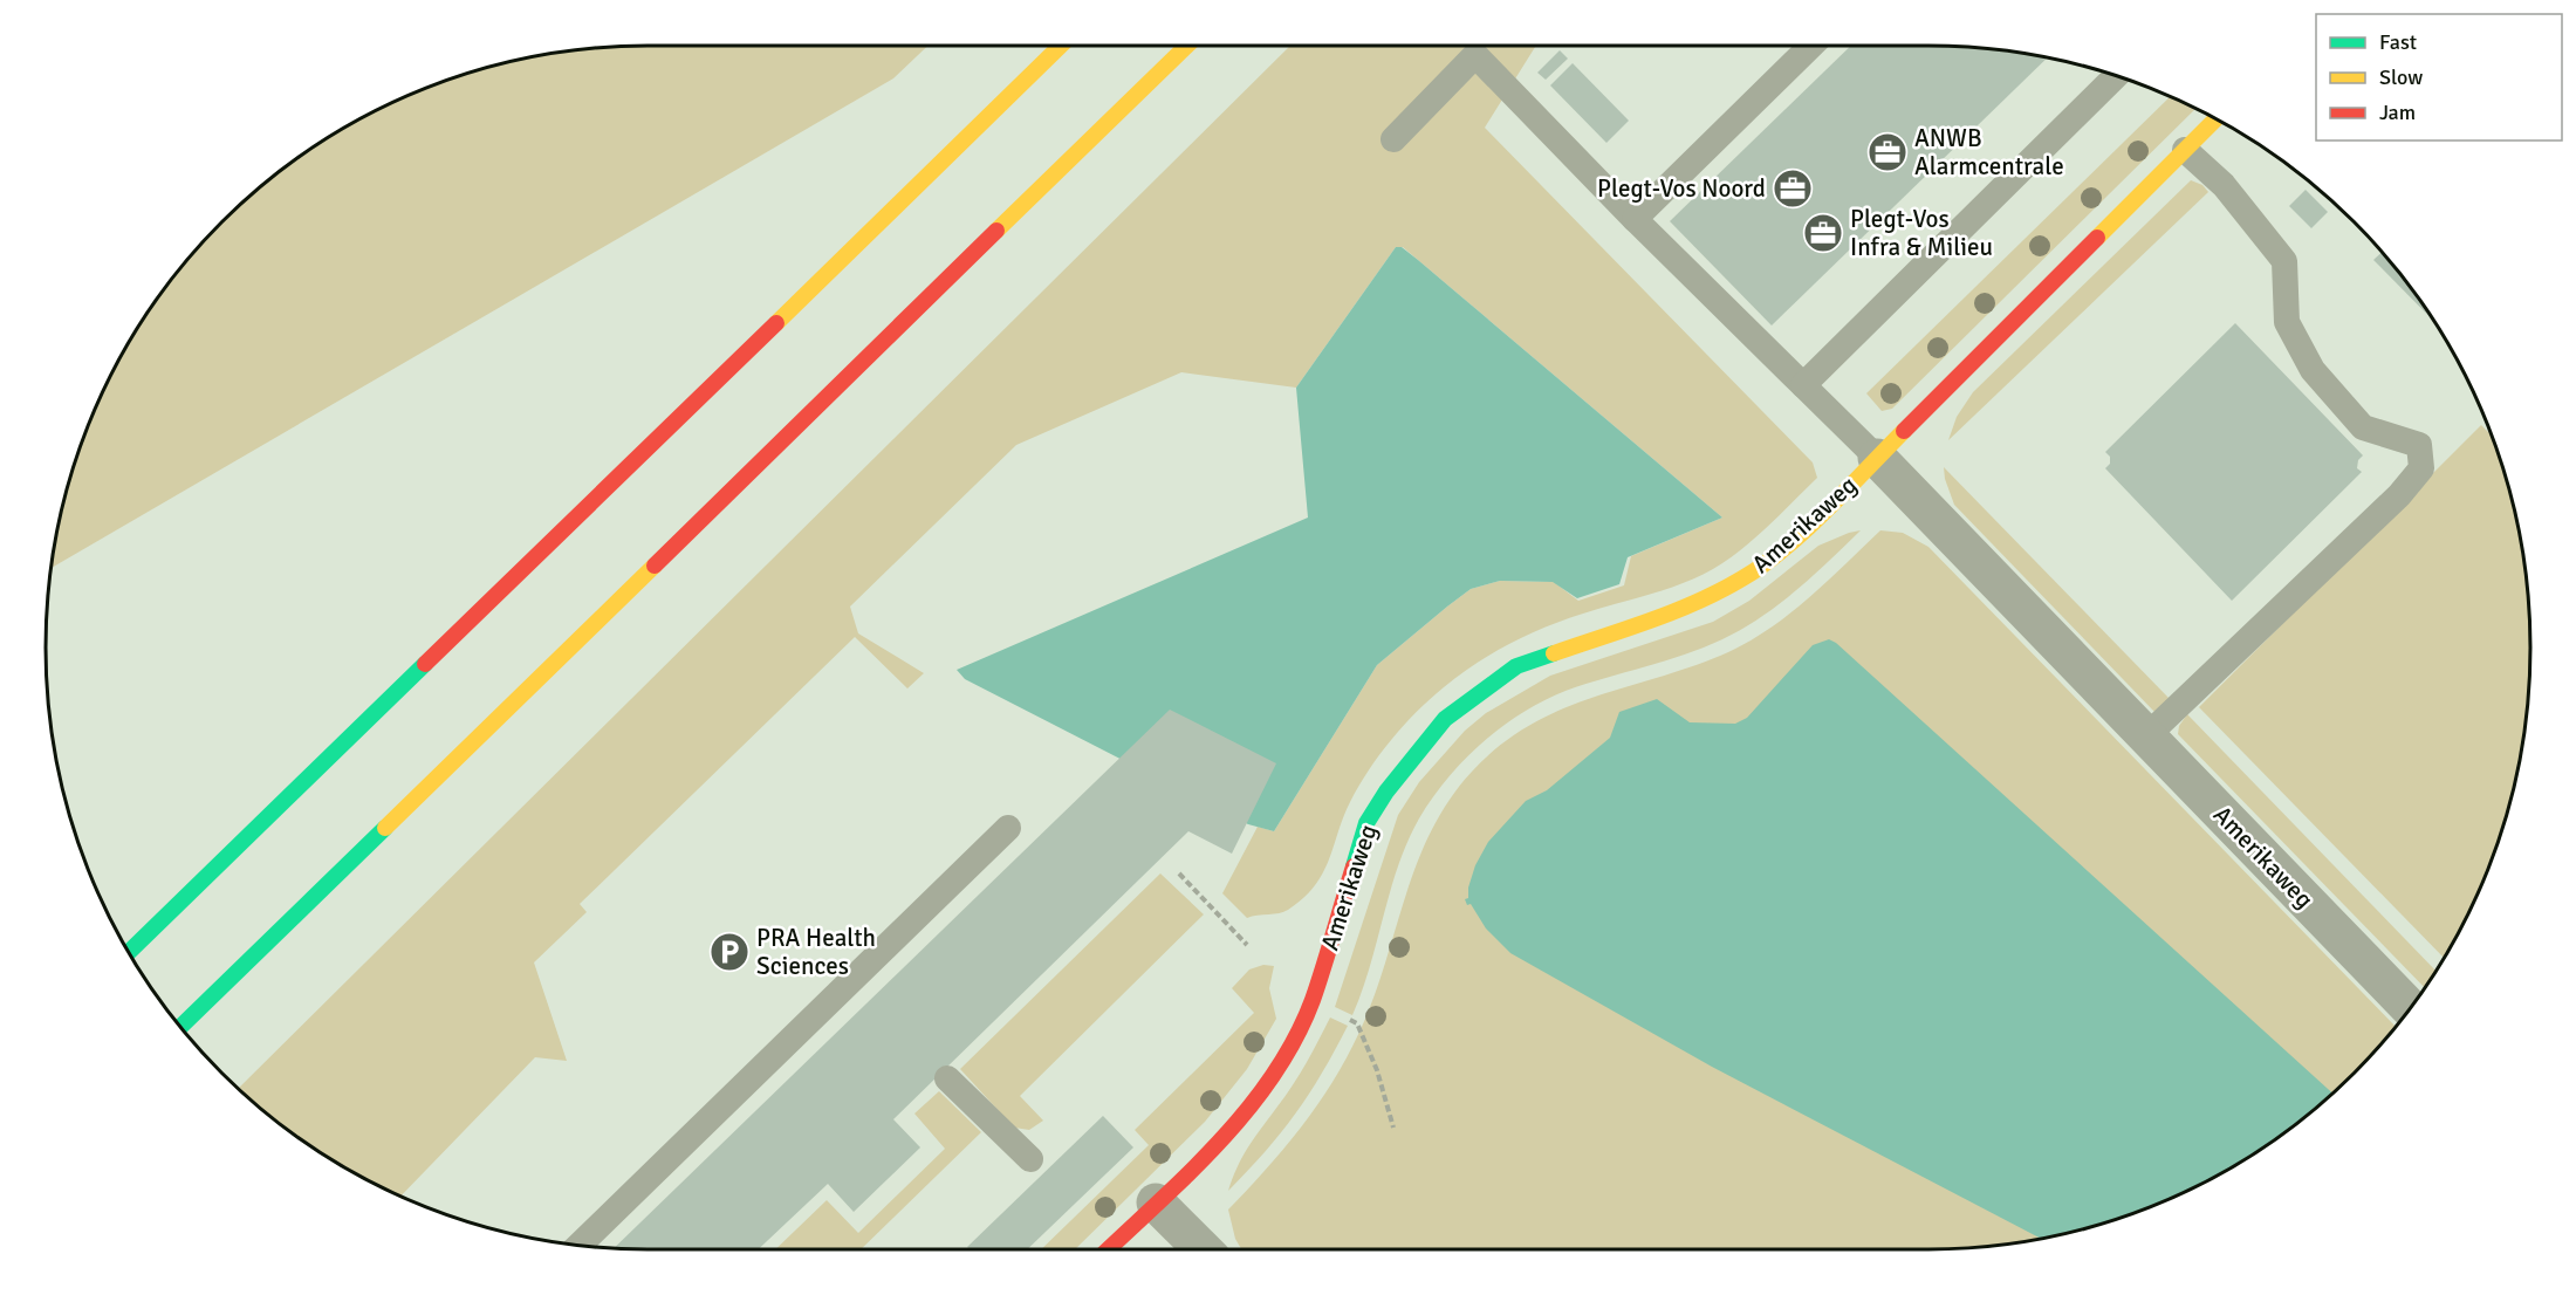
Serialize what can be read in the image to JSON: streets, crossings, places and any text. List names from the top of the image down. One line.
{"streets":{"main road":["Amerikaweg"]},"places":{"office":["ANWB Alarmcentrale","Plegt-Vos Noord","Plegt-Vos Infra & Milieu"],"parking":["PRA Health Sciences"]},"legend":["Fast","Slow","Jam"]}
